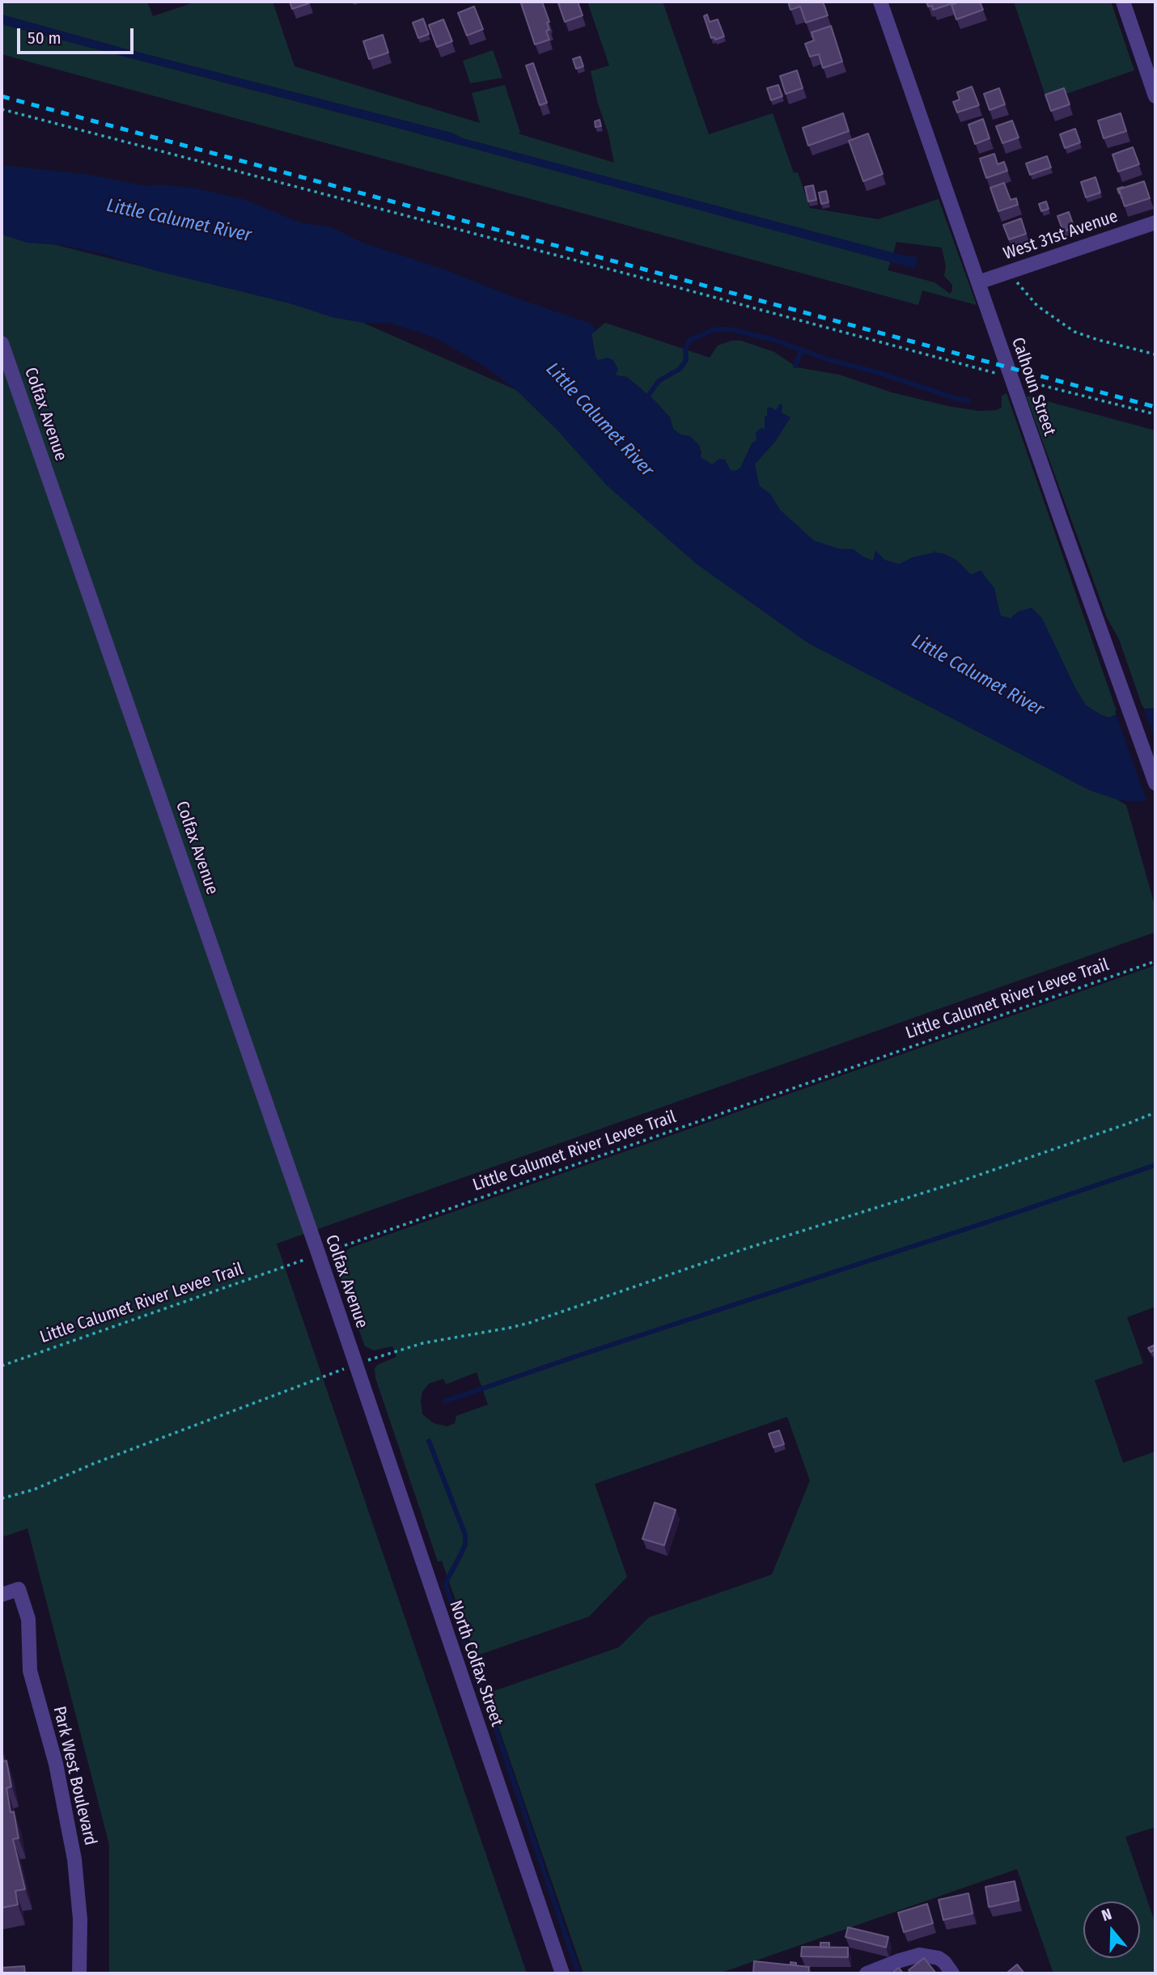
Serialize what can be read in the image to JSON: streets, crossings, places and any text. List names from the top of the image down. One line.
{"streets":{"street":["West 31st Avenue","Calhoun Street","Colfax Avenue","North Colfax Street","Park West Boulevard"],"path":["Little Calumet River Levee Trail"]},"crossings":[["West 31st Avenue","Calhoun Street"],["Colfax Avenue","Little Calumet River Levee Trail"],["Colfax Avenue","North Colfax Street"]],"water":["Little Calumet River"],"scale_bar":"50 m","north":"top"}
